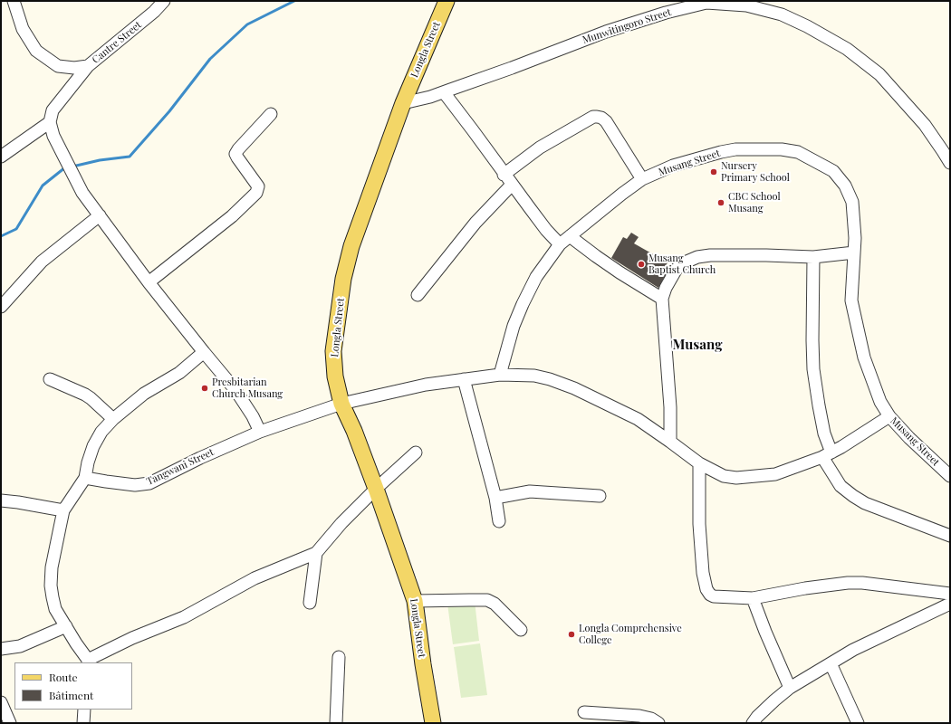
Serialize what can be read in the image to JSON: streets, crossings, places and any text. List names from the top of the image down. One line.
{"streets":{"main road":["Longla Street"],"street":["Munwitingoro Street","Cantre Street","Musang Street","Tangwani Street"]},"crossings":[["Munwitingoro Street","Longla Street"],["Longla Street","Tangwani Street"],["Musang Street","Tangwani Street"]],"districts":["Musang"],"places":["Nursery Primary School","CBC School Musang","Musang Baptist Church","Presbitarian Church Musang","Longla Comprehensive College"],"legend":["Route","Bâtiment"]}
